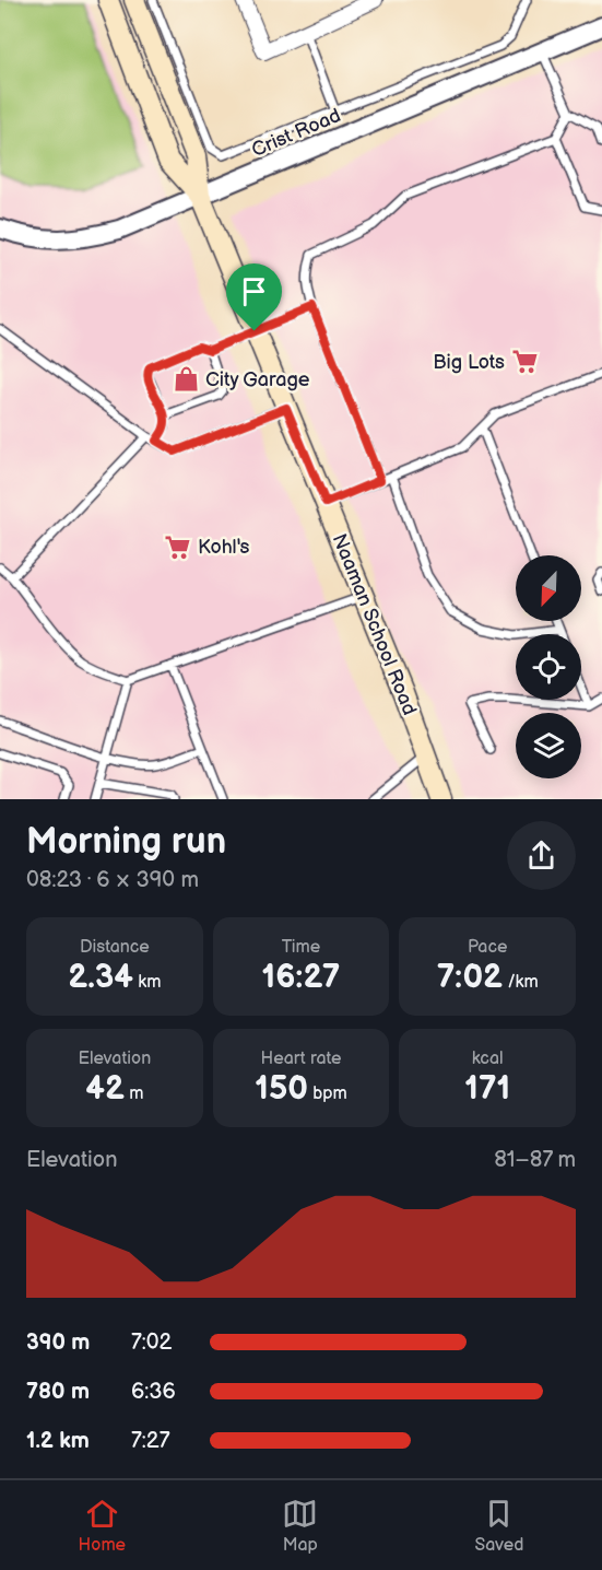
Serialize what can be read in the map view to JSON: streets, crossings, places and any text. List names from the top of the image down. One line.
{"streets":{"main road":["Naaman School Road"],"street":["Crist Road"]},"crossings":[["Crist Road","Naaman School Road"]],"places":{"supermarket":["Big Lots","Kohl's"],"shop":["City Garage"]},"north":"bottom left","page":{"heading":["Morning run","08:23 · 6 × 390 m"],"stats":[["Distance","2.34 km"],["Time","16:27"],["Pace","7:02 /km"],["Elevation","42 m"],["Heart rate","150 bpm"],["kcal","171"]],"chart":["Elevation","81–87 m"],"list":[{"name":"390 m","note":"7:02"},{"name":"780 m","note":"6:36"},{"name":"1.2 km","note":"7:27"}],"tabs":["Home","Map","Saved"]}}
